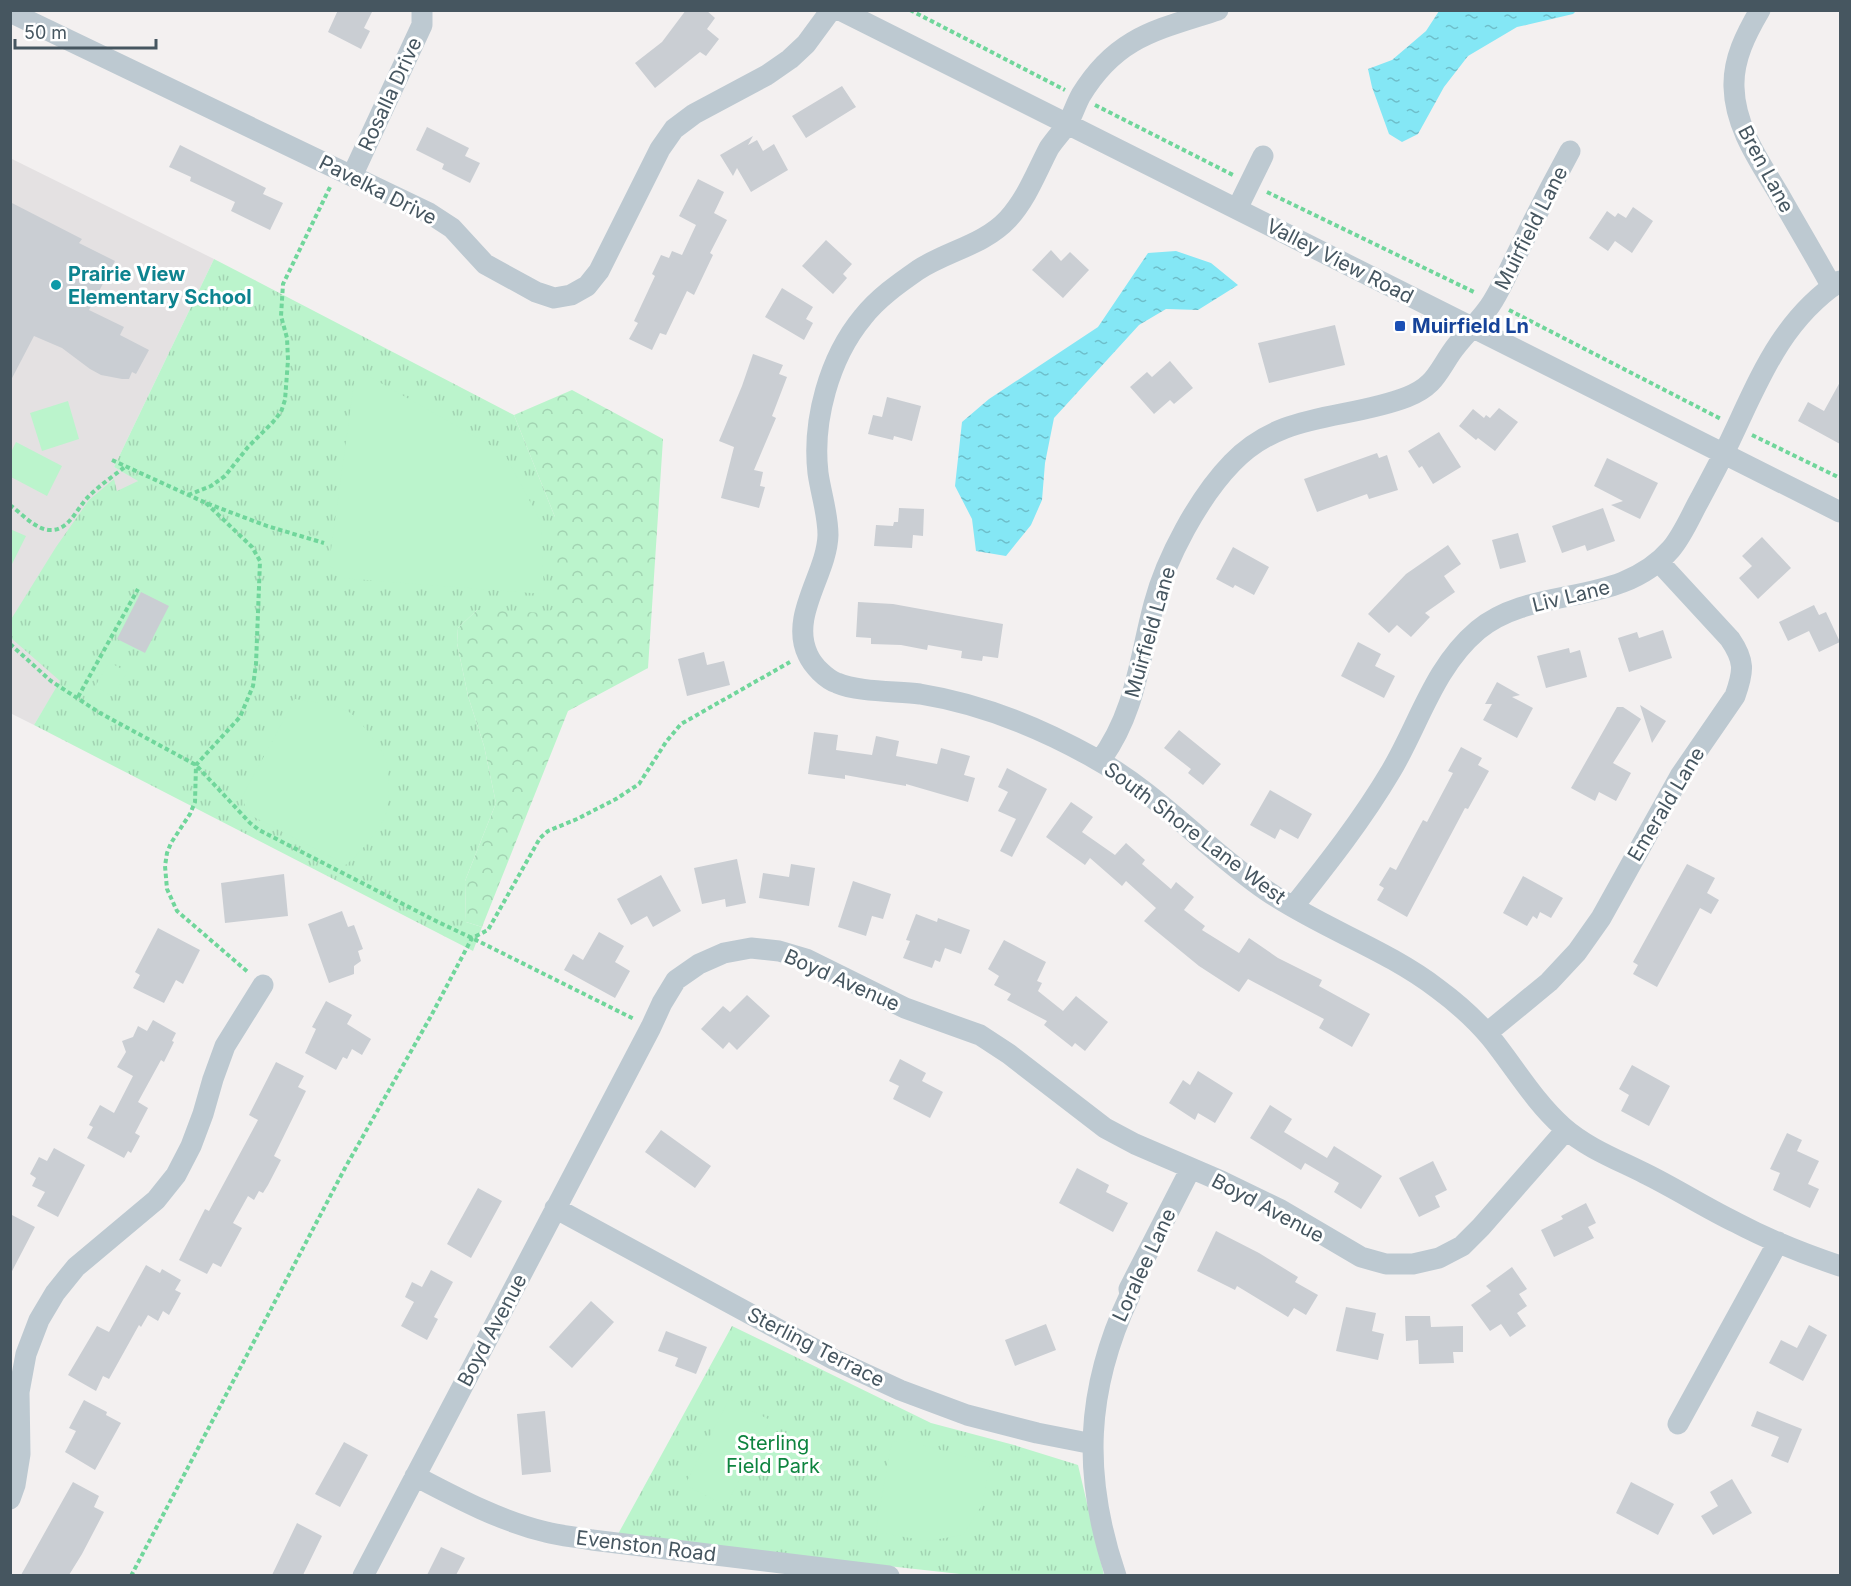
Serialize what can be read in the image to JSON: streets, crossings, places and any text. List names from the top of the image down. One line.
{"streets":{"street":["Rosalla Drive","Bren Lane","Pavelka Drive","Muirfield Lane","Valley View Road","Liv Lane","Emerald Lane","South Shore Lane West","Boyd Avenue","Loralee Lane","Sterling Terrace","Evenston Road"]},"crossings":[["Rosalla Drive","Pavelka Drive"],["Bren Lane","Liv Lane"],["Muirfield Lane","Valley View Road"],["Muirfield Lane","South Shore Lane West"],["Valley View Road","Liv Lane"],["Liv Lane","Emerald Lane"],["Liv Lane","South Shore Lane West"],["Emerald Lane","South Shore Lane West"],["South Shore Lane West","Boyd Avenue"],["Boyd Avenue","Loralee Lane"],["Boyd Avenue","Sterling Terrace"],["Boyd Avenue","Evenston Road"],["Loralee Lane","Sterling Terrace"]],"parks":["Sterling Field Park"],"places":{"other":["Prairie View Elementary School"],"transit":["Muirfield Ln"]},"scale_bar":"50 m"}
